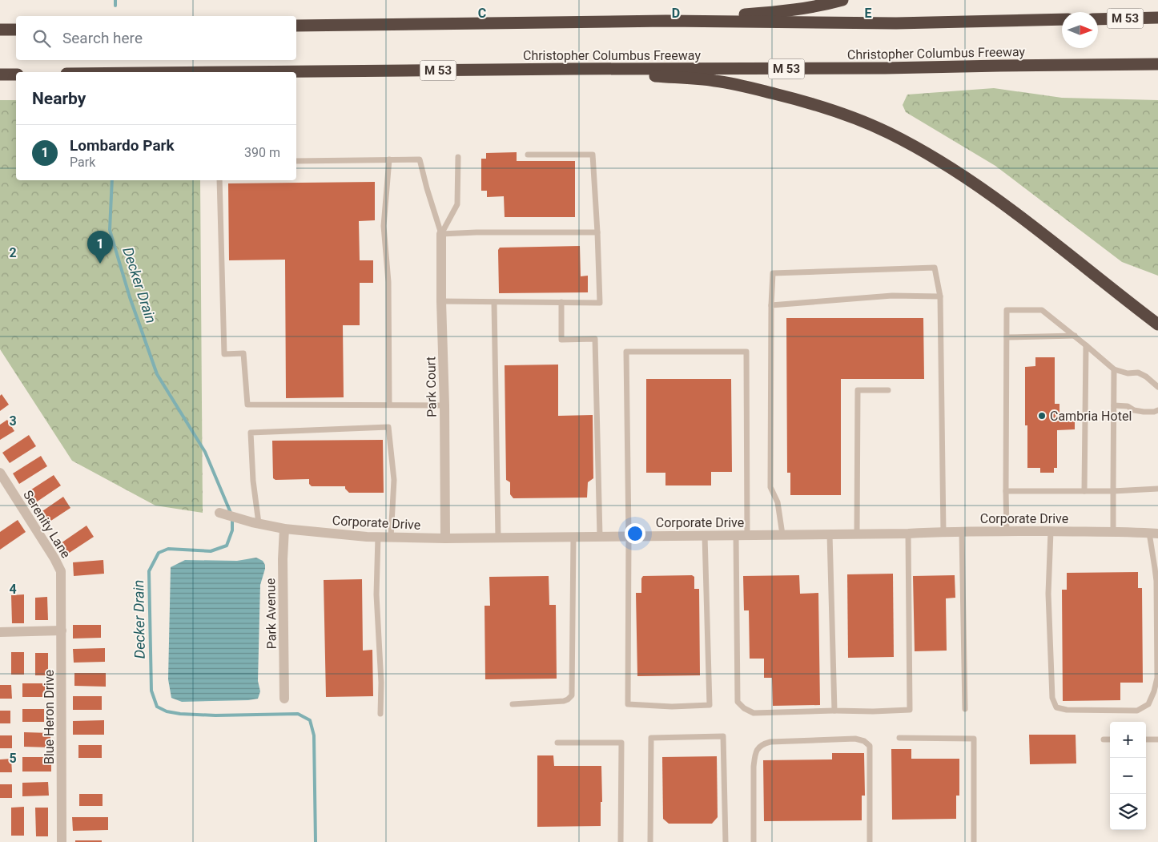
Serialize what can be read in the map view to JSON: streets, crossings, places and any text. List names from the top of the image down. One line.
{"streets":{"highway":["M 53","Christopher Columbus Freeway"],"street":["Park Court","Corporate Drive","Serenity Lane","Park Avenue","Blue Heron Drive"]},"crossings":[["Park Court","Corporate Drive"],["Corporate Drive","Park Avenue"],["Serenity Lane","Blue Heron Drive"]],"water":["Decker Drain"],"places":["Cambria Hotel"],"north":"right","page":{"search":"Search here","heading":"Nearby","list":[{"mark":"1","name":"Lombardo Park","note":"Park","value":"390 m"}],"pins":"1","map_buttons":["+","−"]},"grid":{"columns":["C","D","E"],"rows":["2","3","4","5"]}}
